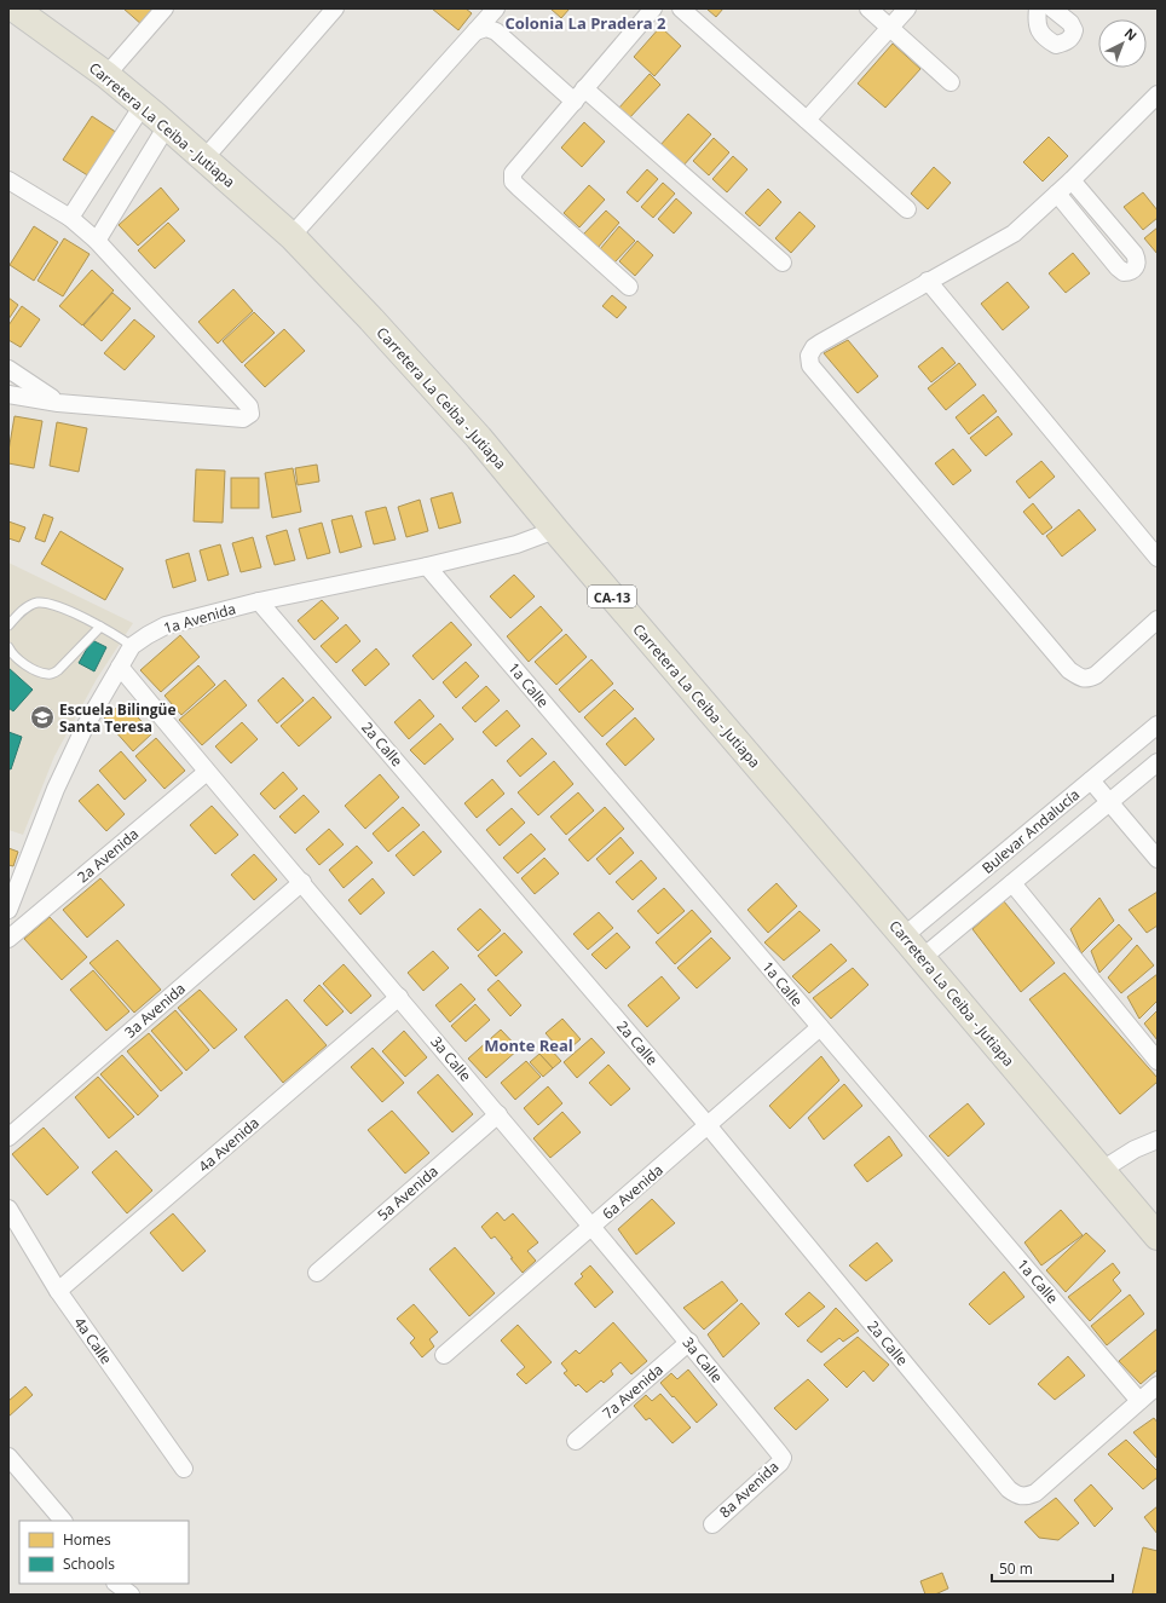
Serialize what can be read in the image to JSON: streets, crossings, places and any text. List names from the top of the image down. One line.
{"streets":{"main road":["Carretera La Ceiba - Jutiapa","CA-13"],"street":["1a Avenida","1a Calle","2a Calle","Bulevar Andalucía","2a Avenida","3a Avenida","3a Calle","4a Avenida","6a Avenida","5a Avenida","4a Calle","7a Avenida","8a Avenida"]},"crossings":[["Carretera La Ceiba - Jutiapa","1a Avenida"],["Carretera La Ceiba - Jutiapa","Bulevar Andalucía"],["1a Avenida","1a Calle"],["1a Avenida","2a Calle"],["1a Avenida","3a Calle"],["1a Calle","2a Calle"],["1a Calle","6a Avenida"],["2a Calle","6a Avenida"],["2a Avenida","3a Calle"],["3a Avenida","3a Calle"],["3a Calle","4a Avenida"],["3a Calle","6a Avenida"],["3a Calle","5a Avenida"],["3a Calle","7a Avenida"],["3a Calle","8a Avenida"],["4a Avenida","4a Calle"]],"districts":["Colonia La Pradera 2","Monte Real"],"places":{"school or university":["Escuela Bilingüe Santa Teresa"]},"legend":["Homes","Schools"],"scale_bar":"50 m","north":"top right"}
